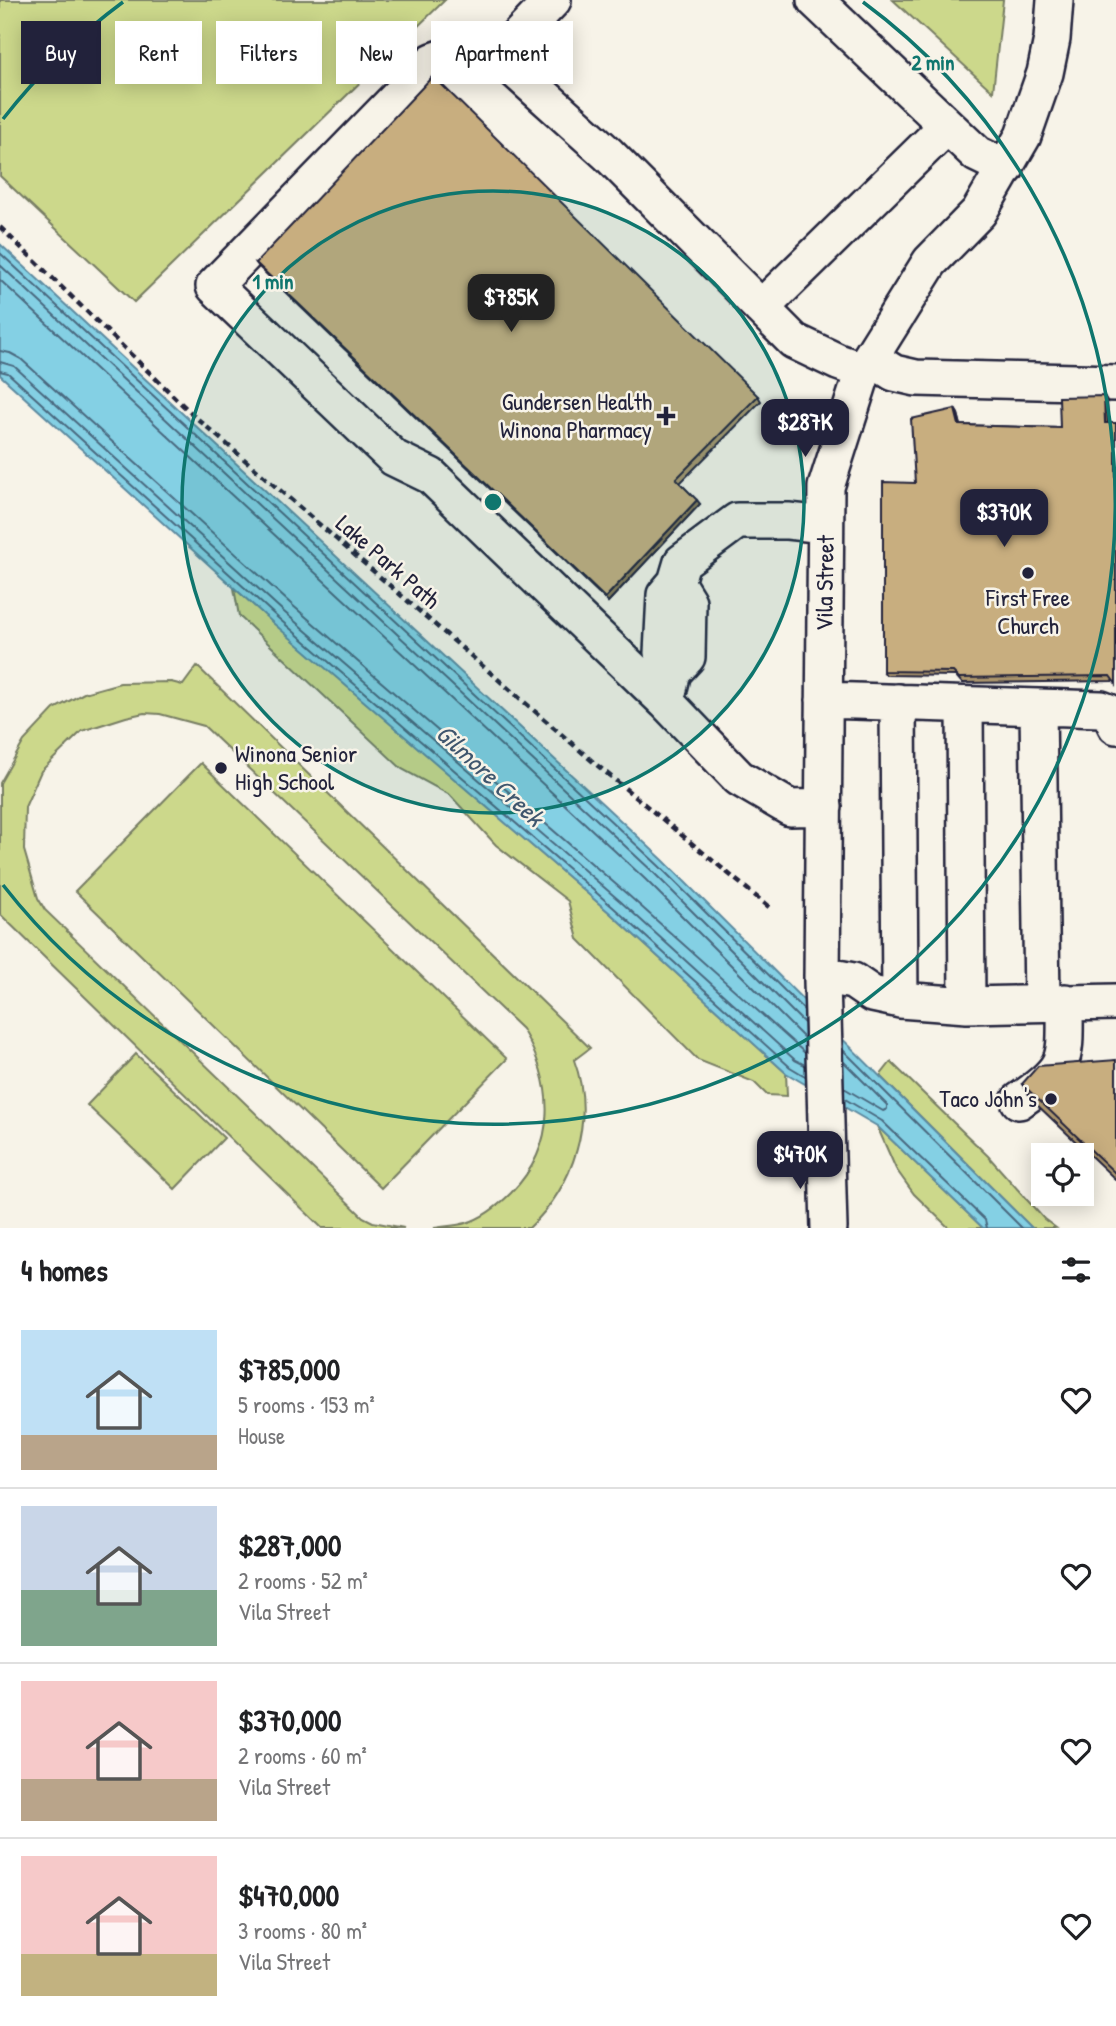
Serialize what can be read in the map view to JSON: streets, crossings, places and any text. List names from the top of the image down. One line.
{"streets":{"street":["Vila Street"],"path":["Lake Park Path"]},"water":["Gilmore Creek"],"places":{"health":["Gundersen Health Winona Pharmacy"],"other":["First Free Church","Winona Senior High School","Taco John's"]},"page":{"chip":["Buy","Rent","Filters","New","Apartment"],"price":["$785K","$287K","$370K","$470K"],"heading":"4 homes","list":[{"name":"$785,000","note":"5 rooms · 153 m² · House"},{"name":"$287,000","note":"2 rooms · 52 m² · Vila Street"},{"name":"$370,000","note":"2 rooms · 60 m² · Vila Street"},{"name":"$470,000","note":"3 rooms · 80 m² · Vila Street"}]},"rings":["2 min","1 min"]}
